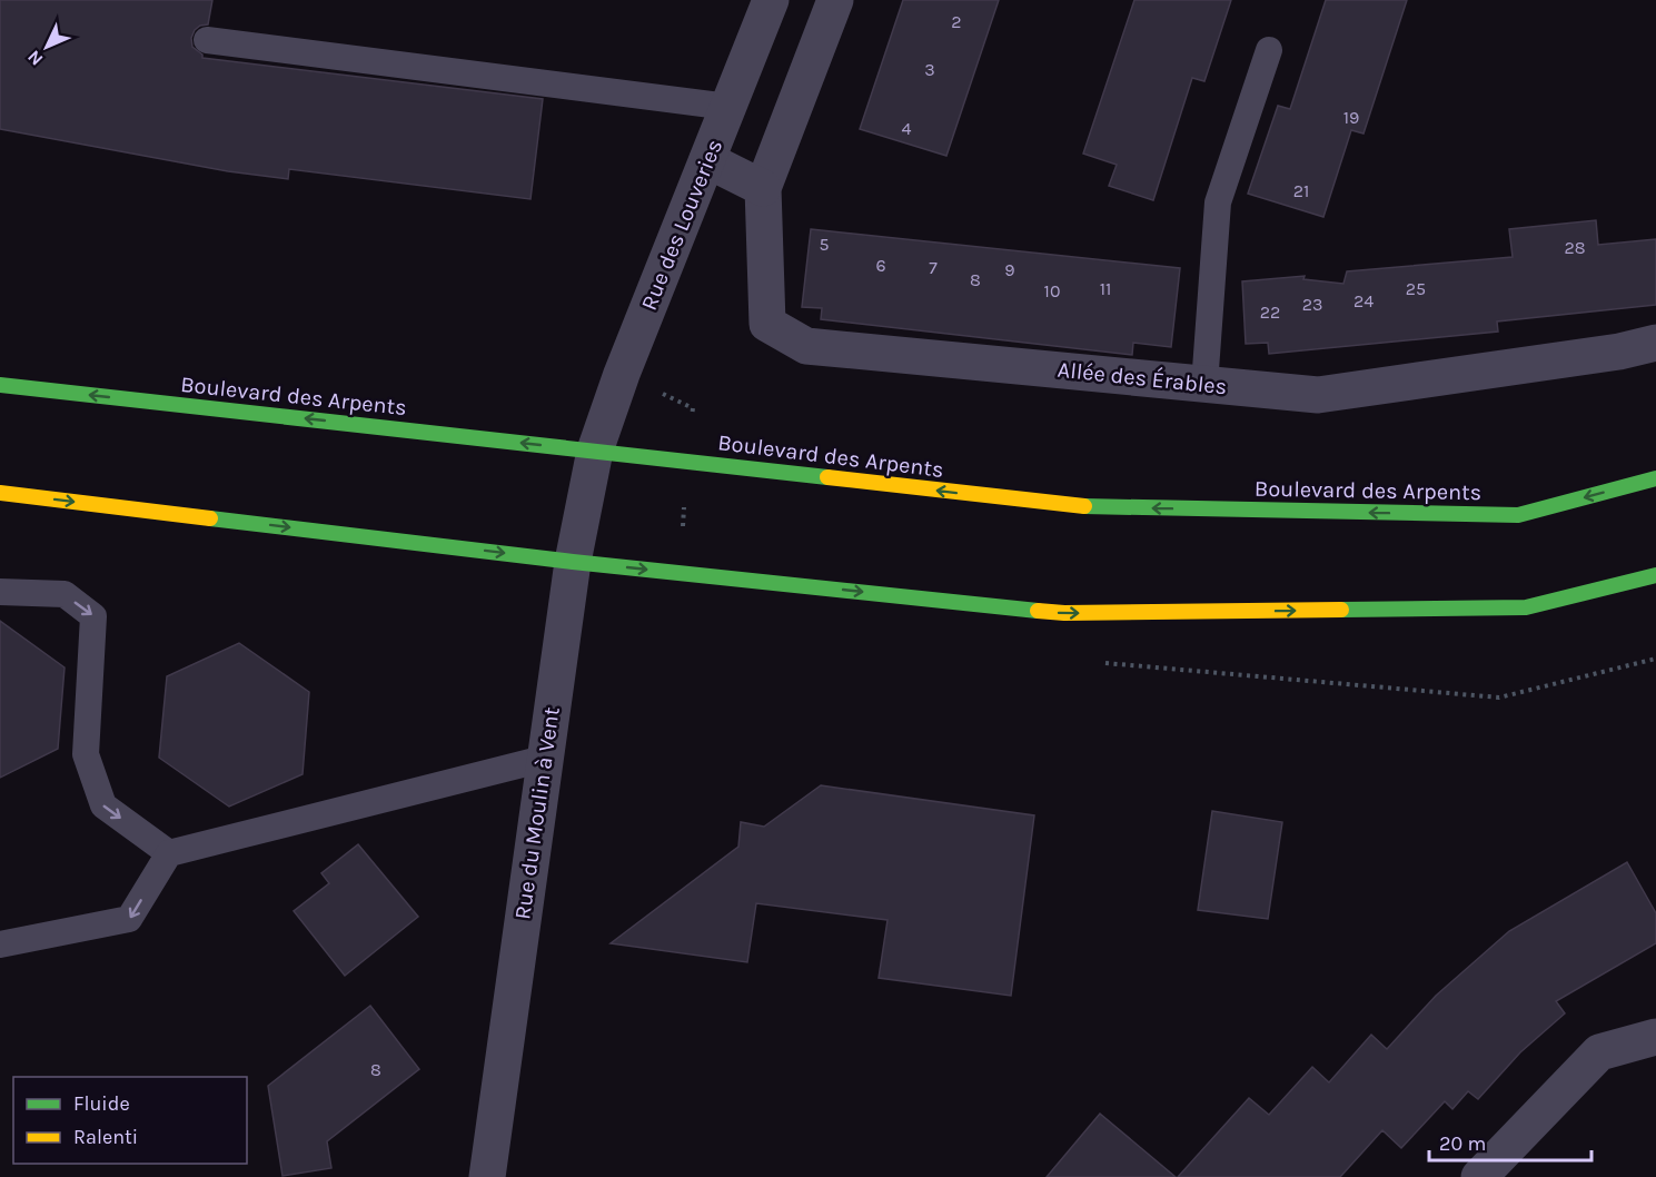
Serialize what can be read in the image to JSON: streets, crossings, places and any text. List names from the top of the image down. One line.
{"streets":{"street":["Rue des Louveries","Allée des Érables","Boulevard des Arpents","Rue du Moulin à Vent"]},"crossings":[["Rue des Louveries","Boulevard des Arpents"],["Rue des Louveries","Rue du Moulin à Vent"],["Boulevard des Arpents","Rue du Moulin à Vent"]],"house_numbers":["2","3","19","4","21","5","28","6","7","9","8","11","25","10","24","23","22","8"],"legend":["Fluide","Ralenti"],"scale_bar":"20 m","north":"bottom left"}
